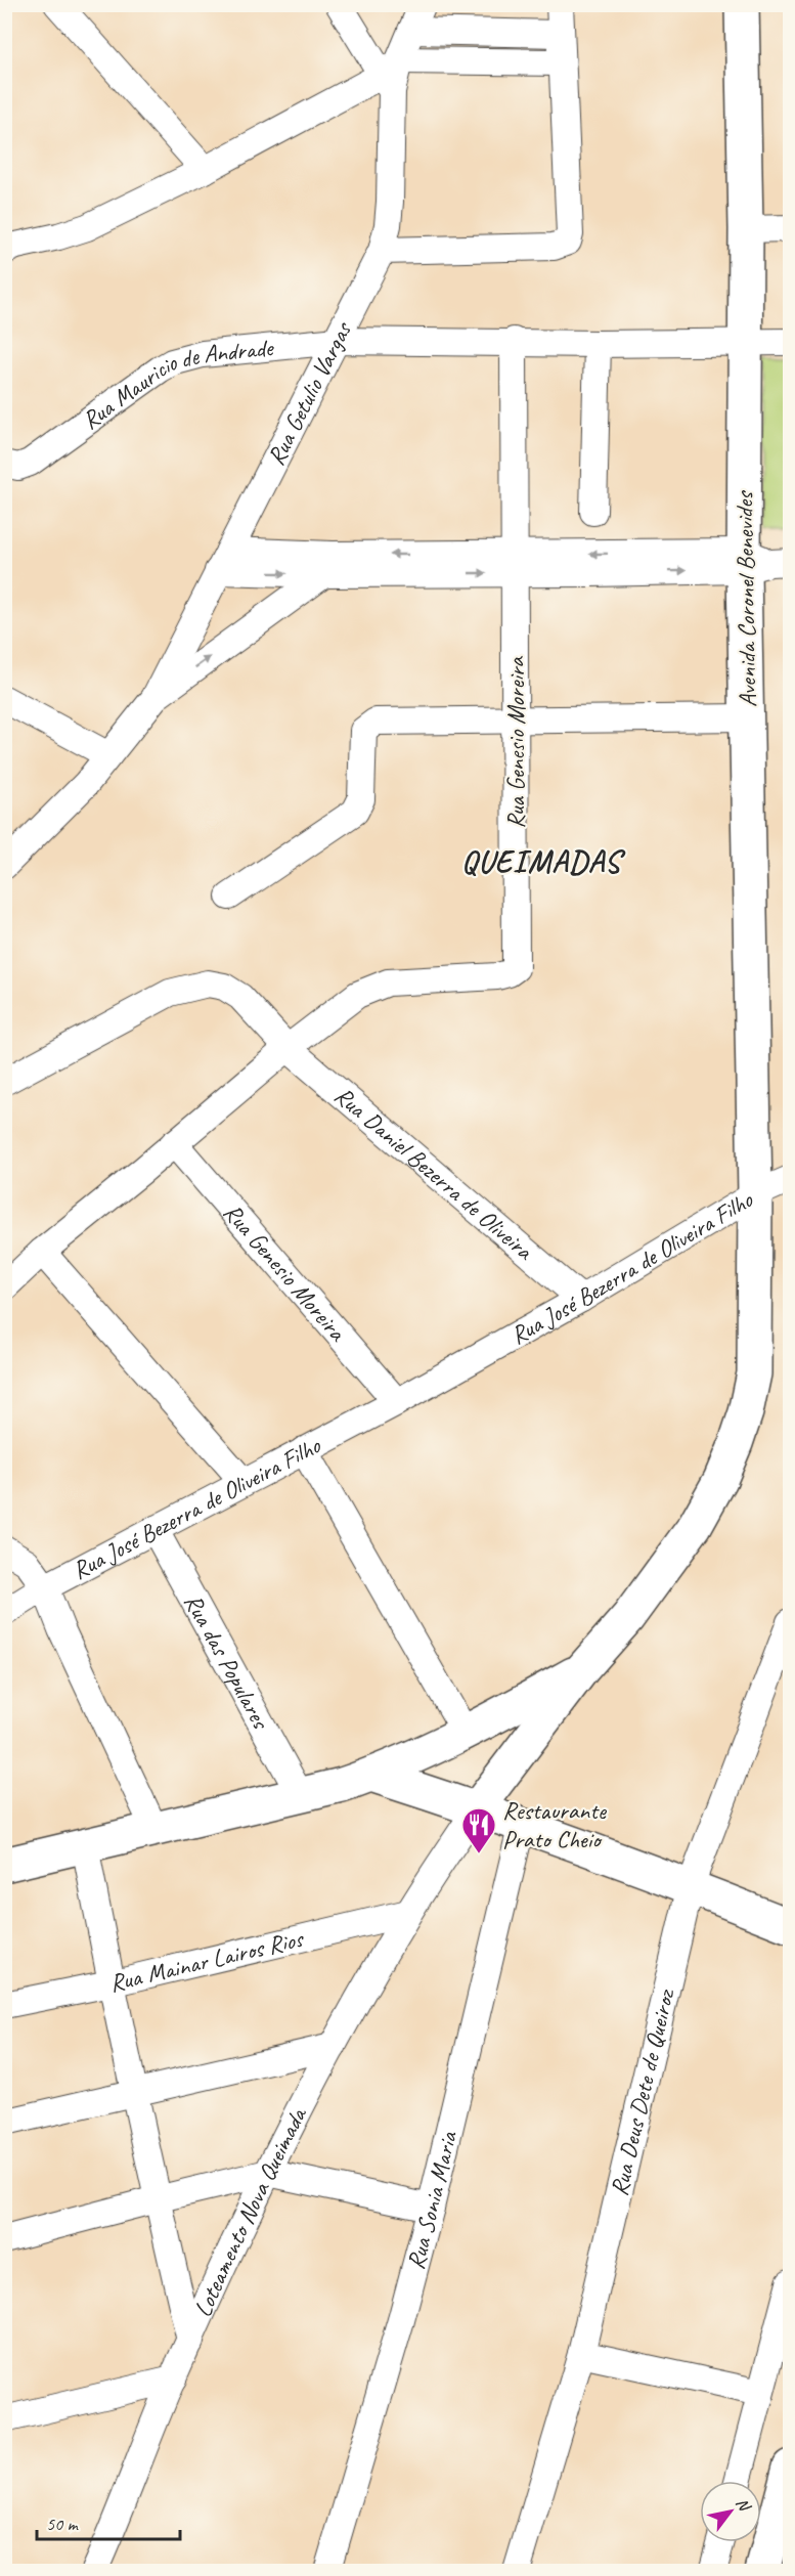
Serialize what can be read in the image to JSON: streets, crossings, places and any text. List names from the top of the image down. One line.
{"streets":{"main road":["Avenida Coronel Benevides","Rua José Bezerra de Oliveira Filho"],"street":["Rua Mauricio de Andrade","Rua Getulio Vargas","Rua Genesio Moreira","Rua Daniel Bezerra de Oliveira","Rua das Populares","Rua Mainar Lairos Rios","Rua Deus Dete de Queiroz","Rua Sonia Maria","Loteamento Nova Queimada"]},"crossings":[["Rua Mauricio de Andrade","Rua Getulio Vargas"],["Rua Mauricio de Andrade","Avenida Coronel Benevides"],["Rua Mauricio de Andrade","Rua Genesio Moreira"],["Avenida Coronel Benevides","Rua José Bezerra de Oliveira Filho"],["Rua Genesio Moreira","Rua Daniel Bezerra de Oliveira"],["Rua Genesio Moreira","Rua José Bezerra de Oliveira Filho"],["Rua Daniel Bezerra de Oliveira","Rua José Bezerra de Oliveira Filho"],["Rua José Bezerra de Oliveira Filho","Rua das Populares"],["Rua José Bezerra de Oliveira Filho","Loteamento Nova Queimada"],["Rua Mainar Lairos Rios","Loteamento Nova Queimada"]],"districts":["QUEIMADAS"],"places":{"restaurant":["Restaurante Prato Cheio"]},"scale_bar":"50 m","north":"top right"}
